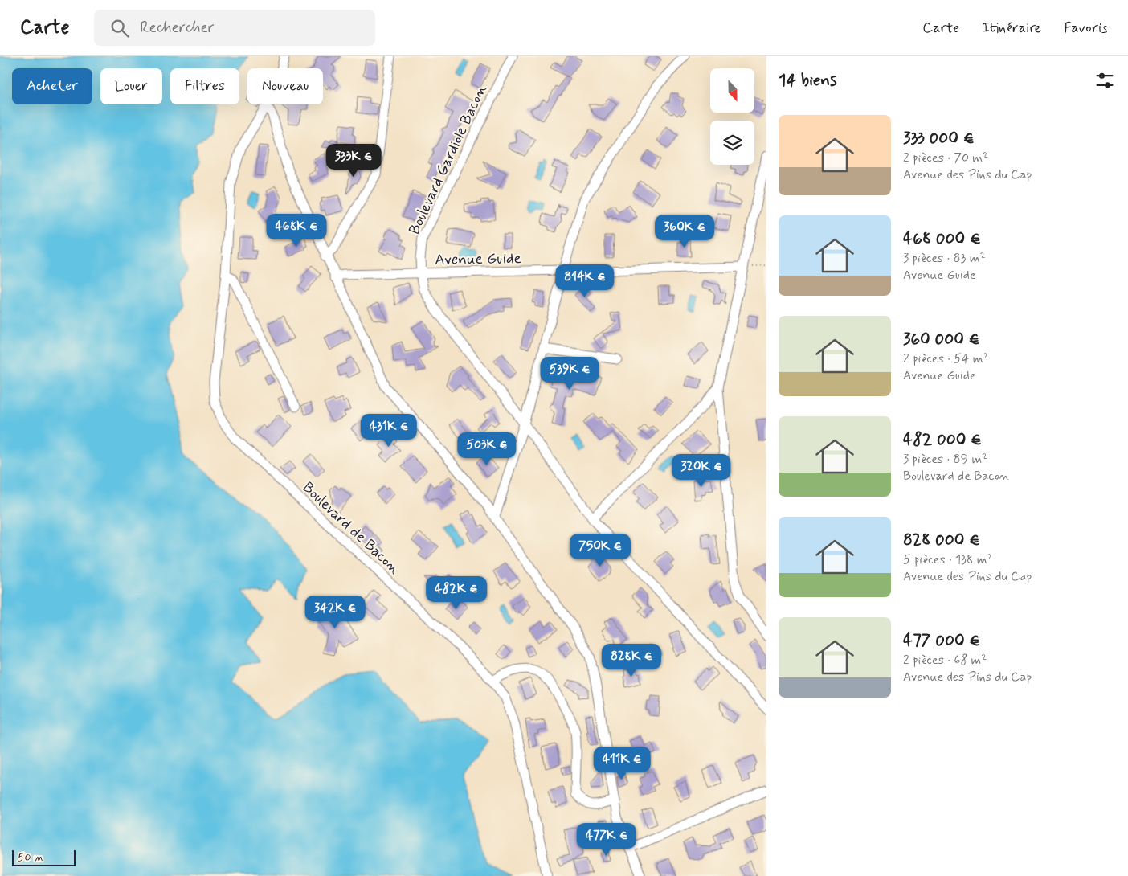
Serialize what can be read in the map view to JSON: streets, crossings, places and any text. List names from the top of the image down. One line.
{"streets":{"street":["Boulevard Gardiole Bacon","Avenue Guide","Boulevard de Bacon"]},"crossings":[["Boulevard Gardiole Bacon","Avenue Guide"]],"scale_bar":"50 m","north":"bottom","page":{"header":"Carte","search":"Rechercher","nav":["Carte","Itinéraire","Favoris"],"heading":"14 biens","chip":["Acheter","Louer","Filtres","Nouveau"],"list":[{"name":"333 000 €","note":"2 pièces · 70 m² · Avenue des Pins du Cap"},{"name":"468 000 €","note":"3 pièces · 83 m² · Avenue Guide"},{"name":"360 000 €","note":"2 pièces · 54 m² · Avenue Guide"},{"name":"482 000 €","note":"3 pièces · 89 m² · Boulevard de Bacon"},{"name":"828 000 €","note":"5 pièces · 138 m² · Avenue des Pins du Cap"},{"name":"477 000 €","note":"2 pièces · 68 m² · Avenue des Pins du Cap"}],"price":["333K €","468K €","360K €","814K €","539K €","431K €","503K €","320K €","750K €","482K €","342K €","828K €","411K €","477K €"],"scale":"50 m"}}
